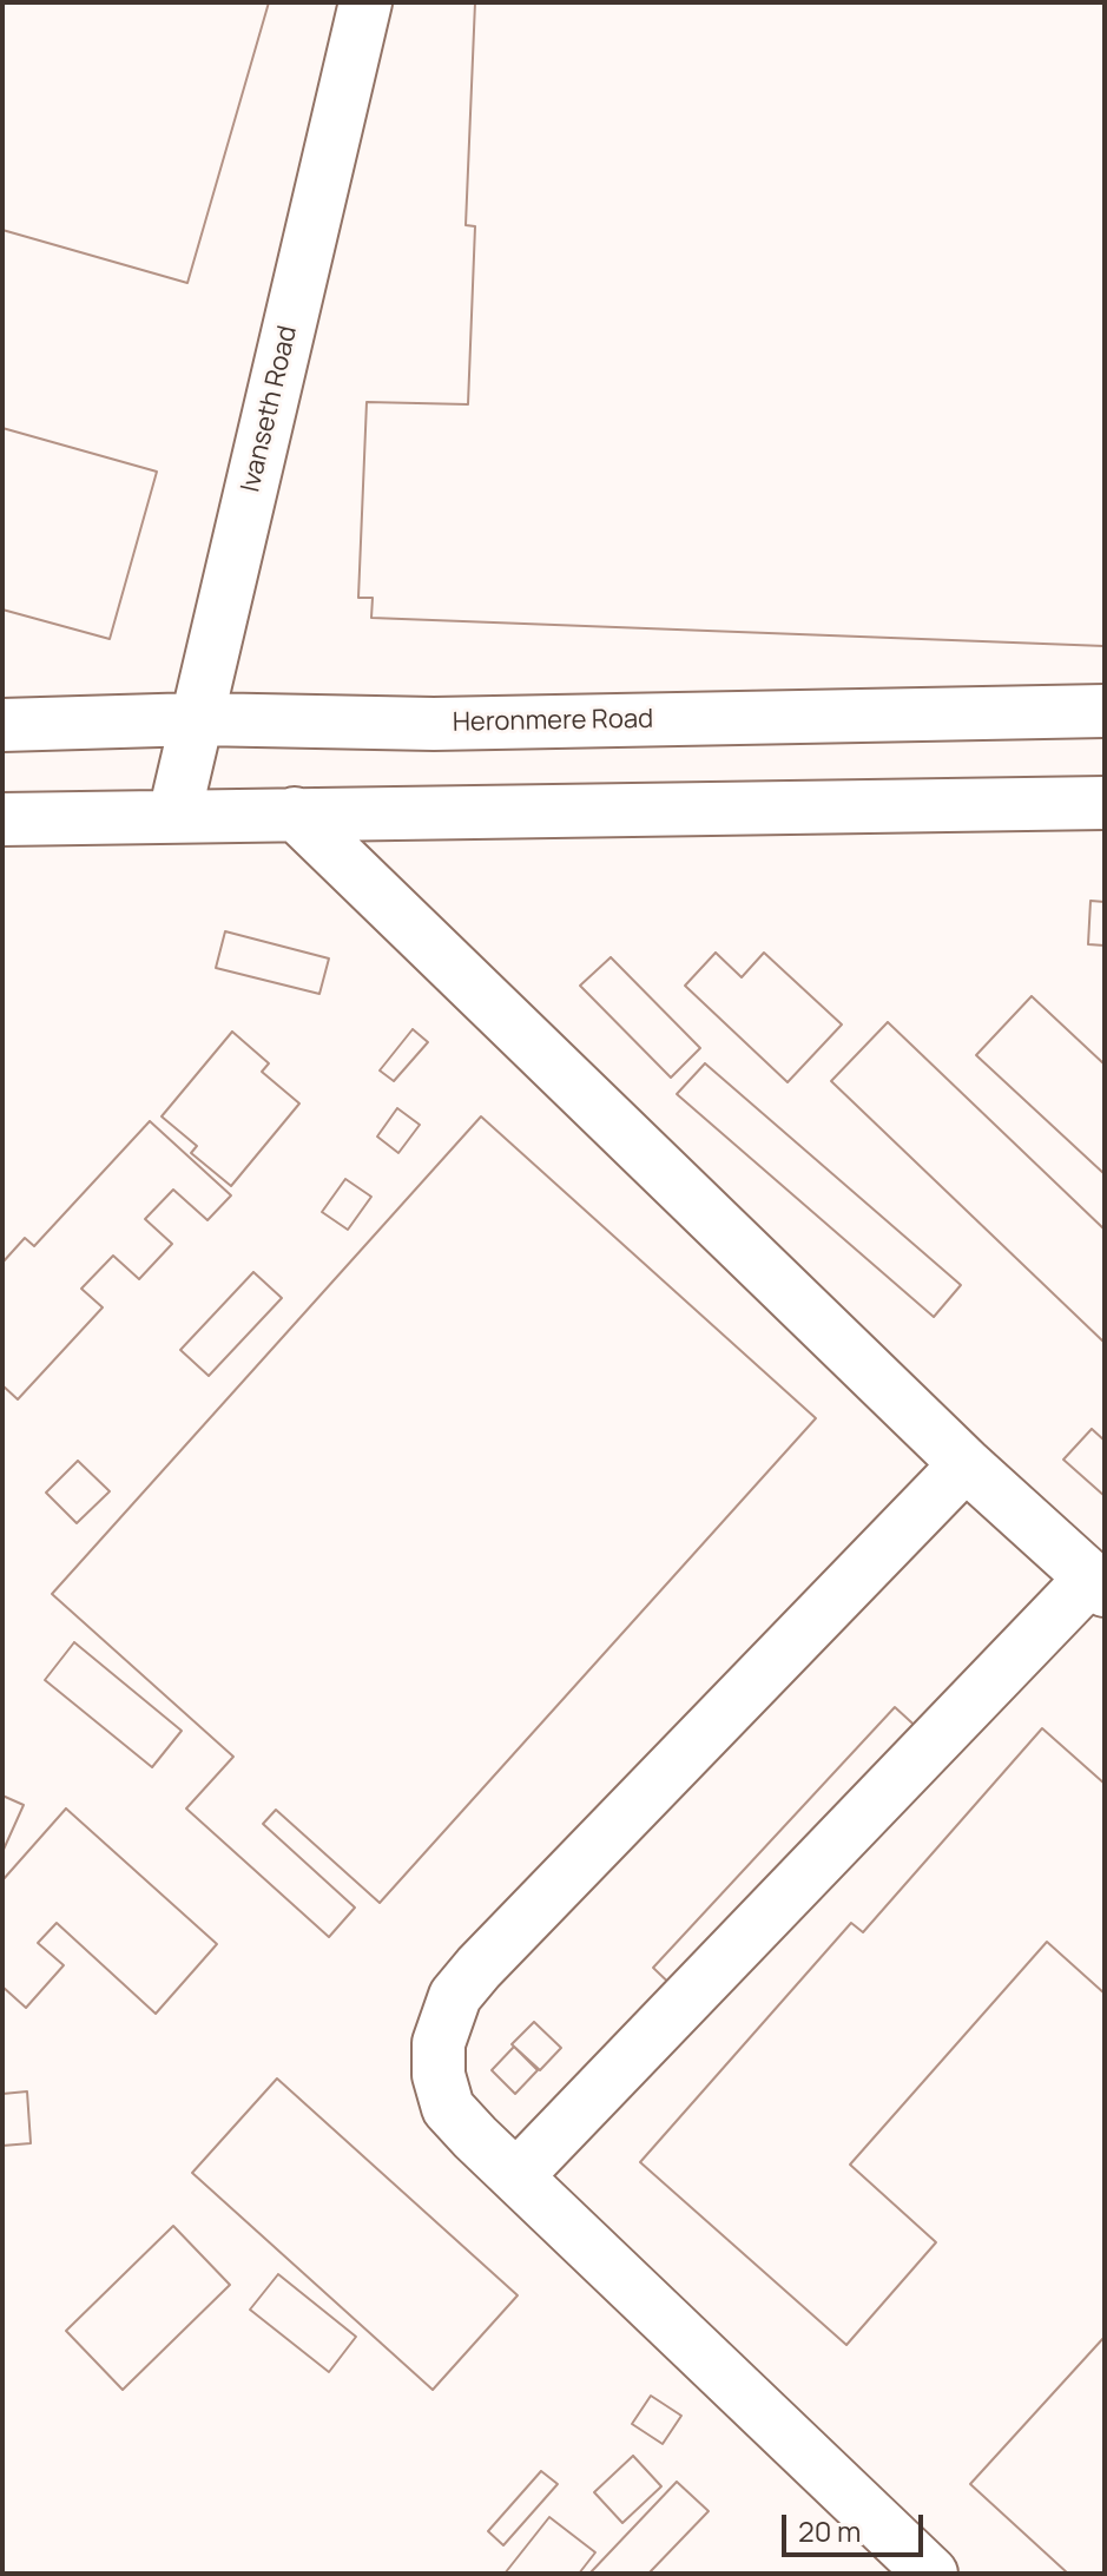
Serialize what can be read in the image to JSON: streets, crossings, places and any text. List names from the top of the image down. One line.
{"streets":{"street":["Ivanseth Road","Heronmere Road"]},"crossings":[["Ivanseth Road","Heronmere Road"]],"scale_bar":"20 m"}
